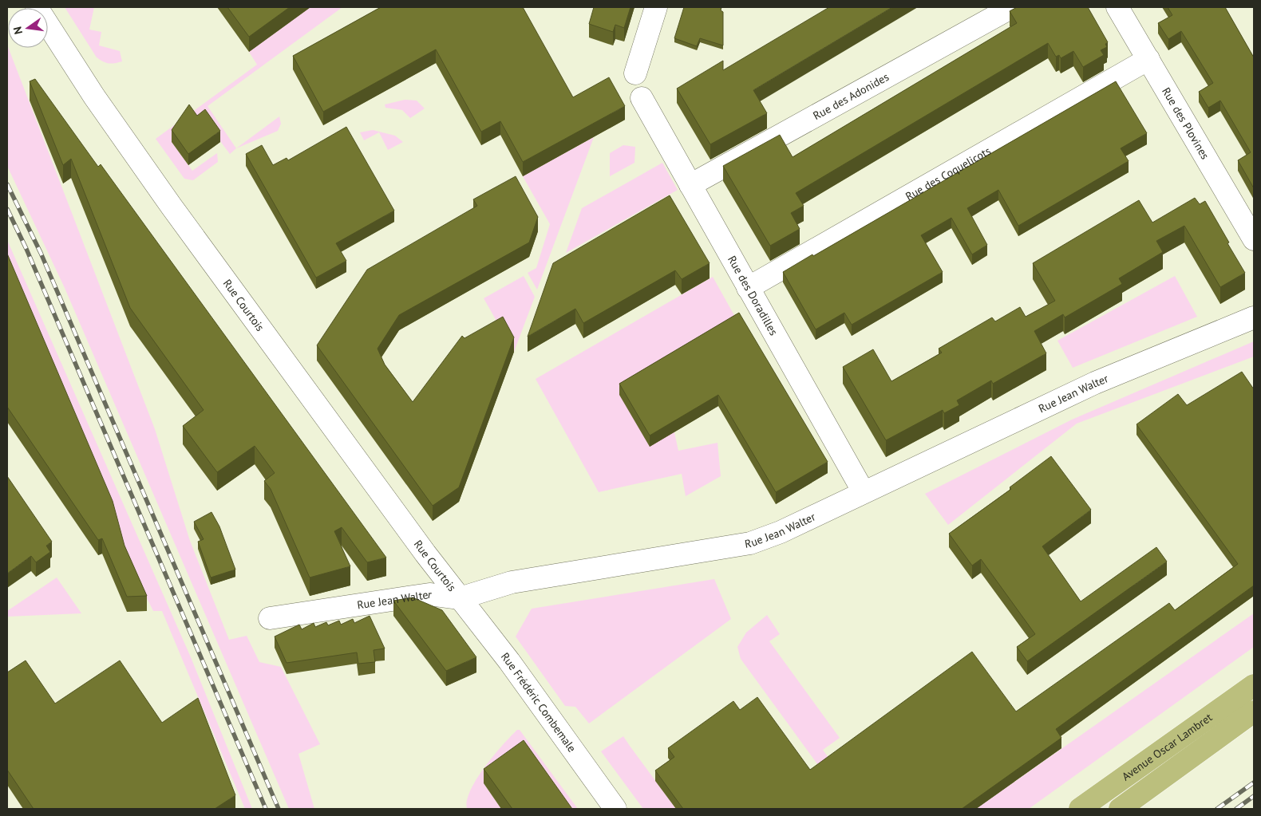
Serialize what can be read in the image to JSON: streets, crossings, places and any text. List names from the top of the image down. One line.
{"streets":{"main road":["Avenue Oscar Lambret"],"street":["Rue des Adonides","Rue des Plovines","Rue des Coquelicots","Rue des Doradilles","Rue Courtois","Rue Jean Walter","Rue Frédéric Combemale"]},"crossings":[["Rue des Adonides","Rue des Doradilles"],["Rue des Plovines","Rue des Coquelicots"],["Rue des Coquelicots","Rue des Doradilles"],["Rue des Doradilles","Rue Jean Walter"],["Rue Courtois","Rue Jean Walter"],["Rue Courtois","Rue Frédéric Combemale"],["Rue Jean Walter","Rue Frédéric Combemale"]],"north":"left"}
